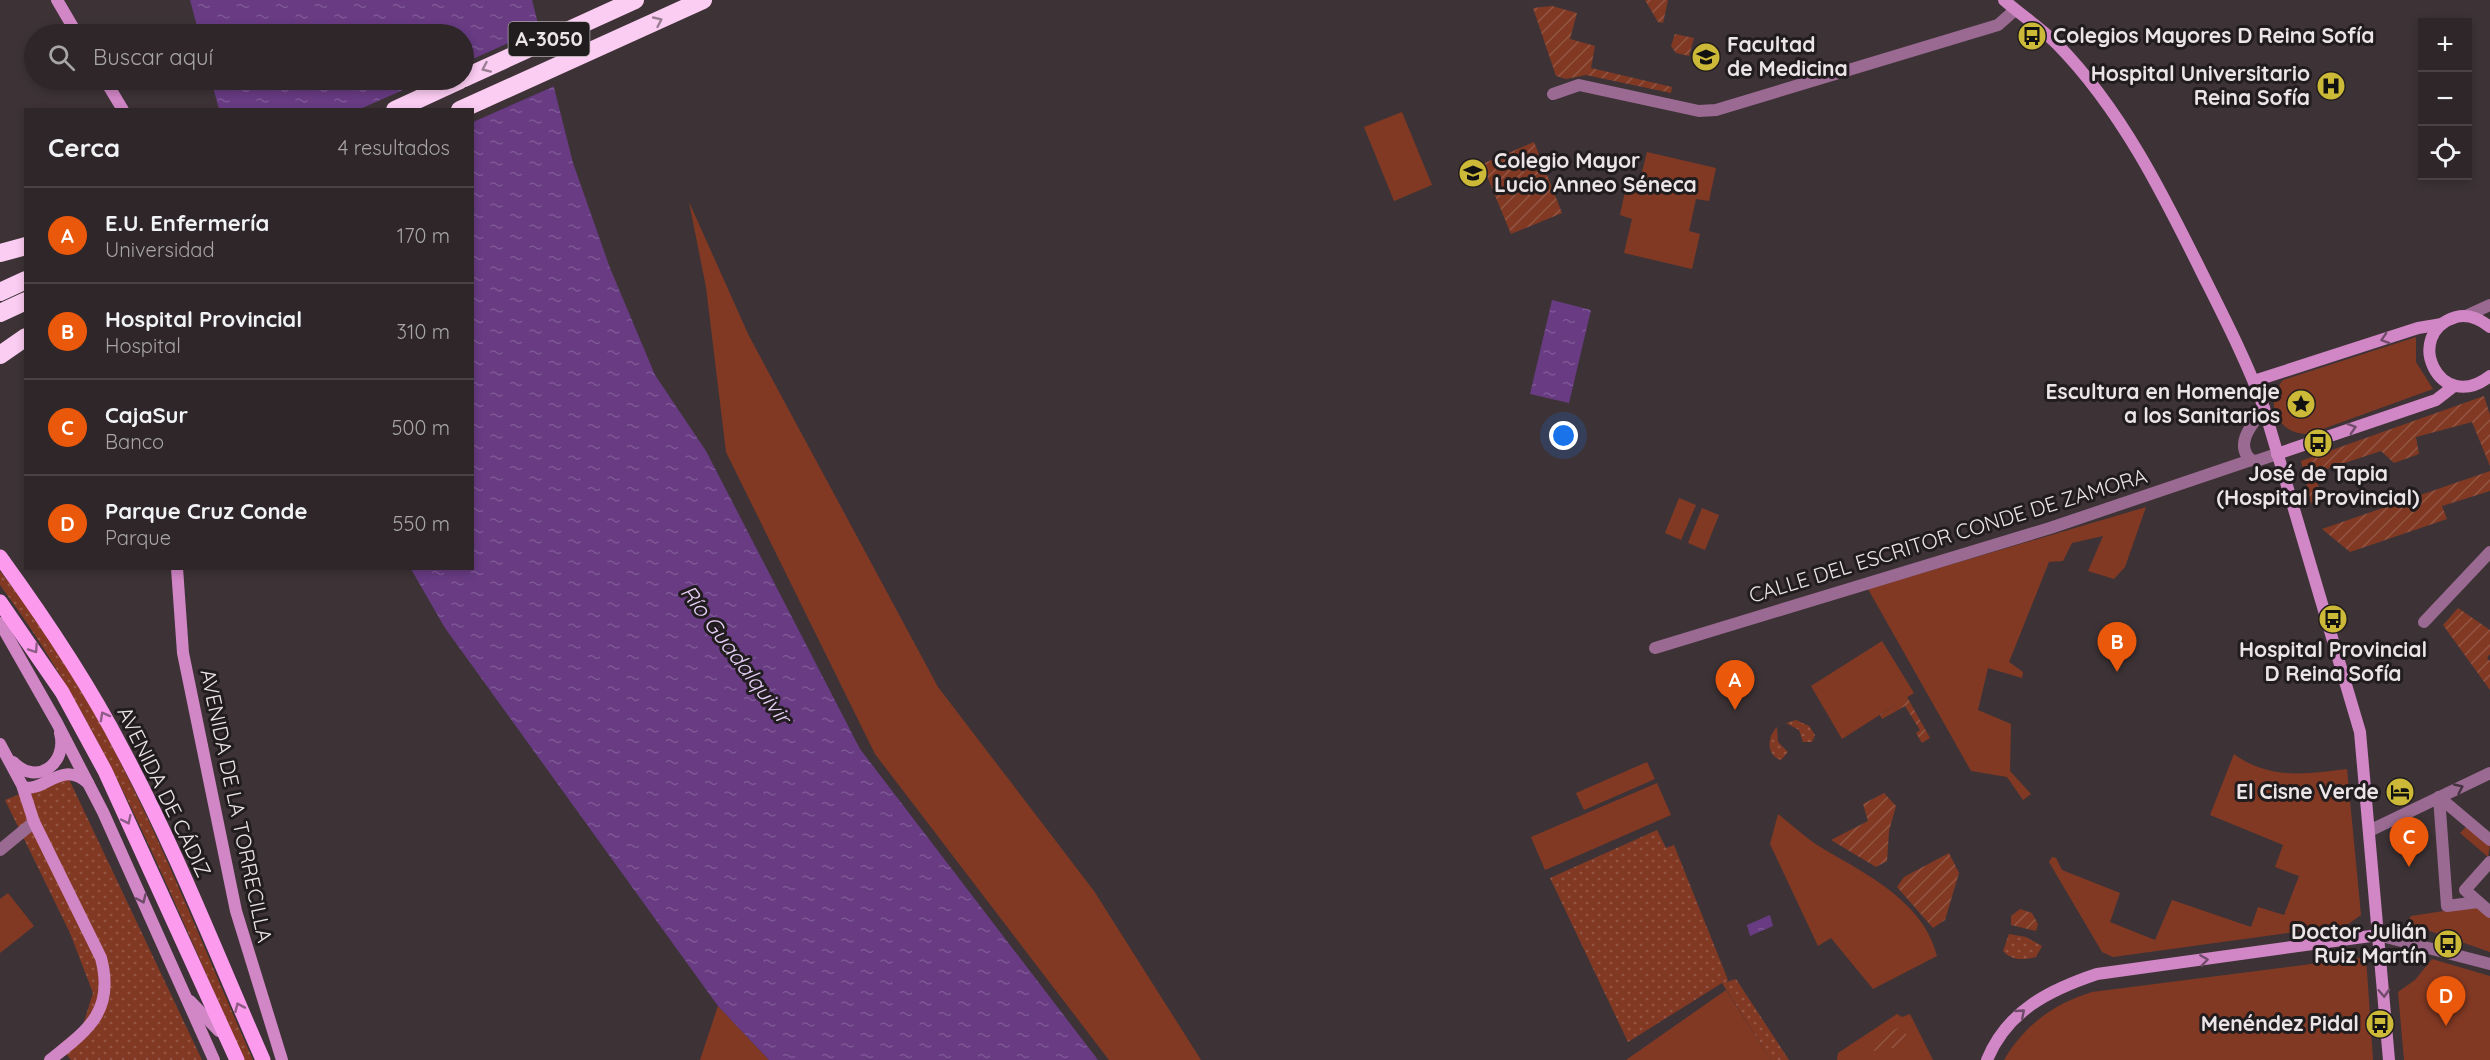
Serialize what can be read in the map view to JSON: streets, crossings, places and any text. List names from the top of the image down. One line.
{"streets":{"highway":["A-3050"],"main road":["AVENIDA DE CÁDIZ","AVENIDA DE LA TORRECILLA"],"street":["CALLE DEL ESCRITOR CONDE DE ZAMORA"]},"water":["Río Guadalquivir"],"places":{"bus stop":["Colegios Mayores D Reina Sofía","José de Tapia (Hospital Provincial)","Hospital Provincial D Reina Sofía","Doctor Julián Ruiz Martín","Menéndez Pidal"],"school or university":["Facultad de Medicina","Colegio Mayor Lucio Anneo Séneca"],"hospital":["Hospital Universitario Reina Sofía"],"place":["Escultura en Homenaje a los Sanitarios"],"hotel":["El Cisne Verde"]},"page":{"map_buttons":["+","−"],"search":"Buscar aquí","heading":["Cerca","4 resultados"],"list":[{"mark":"A","name":"E.U. Enfermería","note":"Universidad","value":"170 m"},{"mark":"B","name":"Hospital Provincial","note":"Hospital","value":"310 m"},{"mark":"C","name":"CajaSur","note":"Banco","value":"500 m"},{"mark":"D","name":"Parque Cruz Conde","note":"Parque","value":"550 m"}],"pins":["B","A","C","D"]}}
